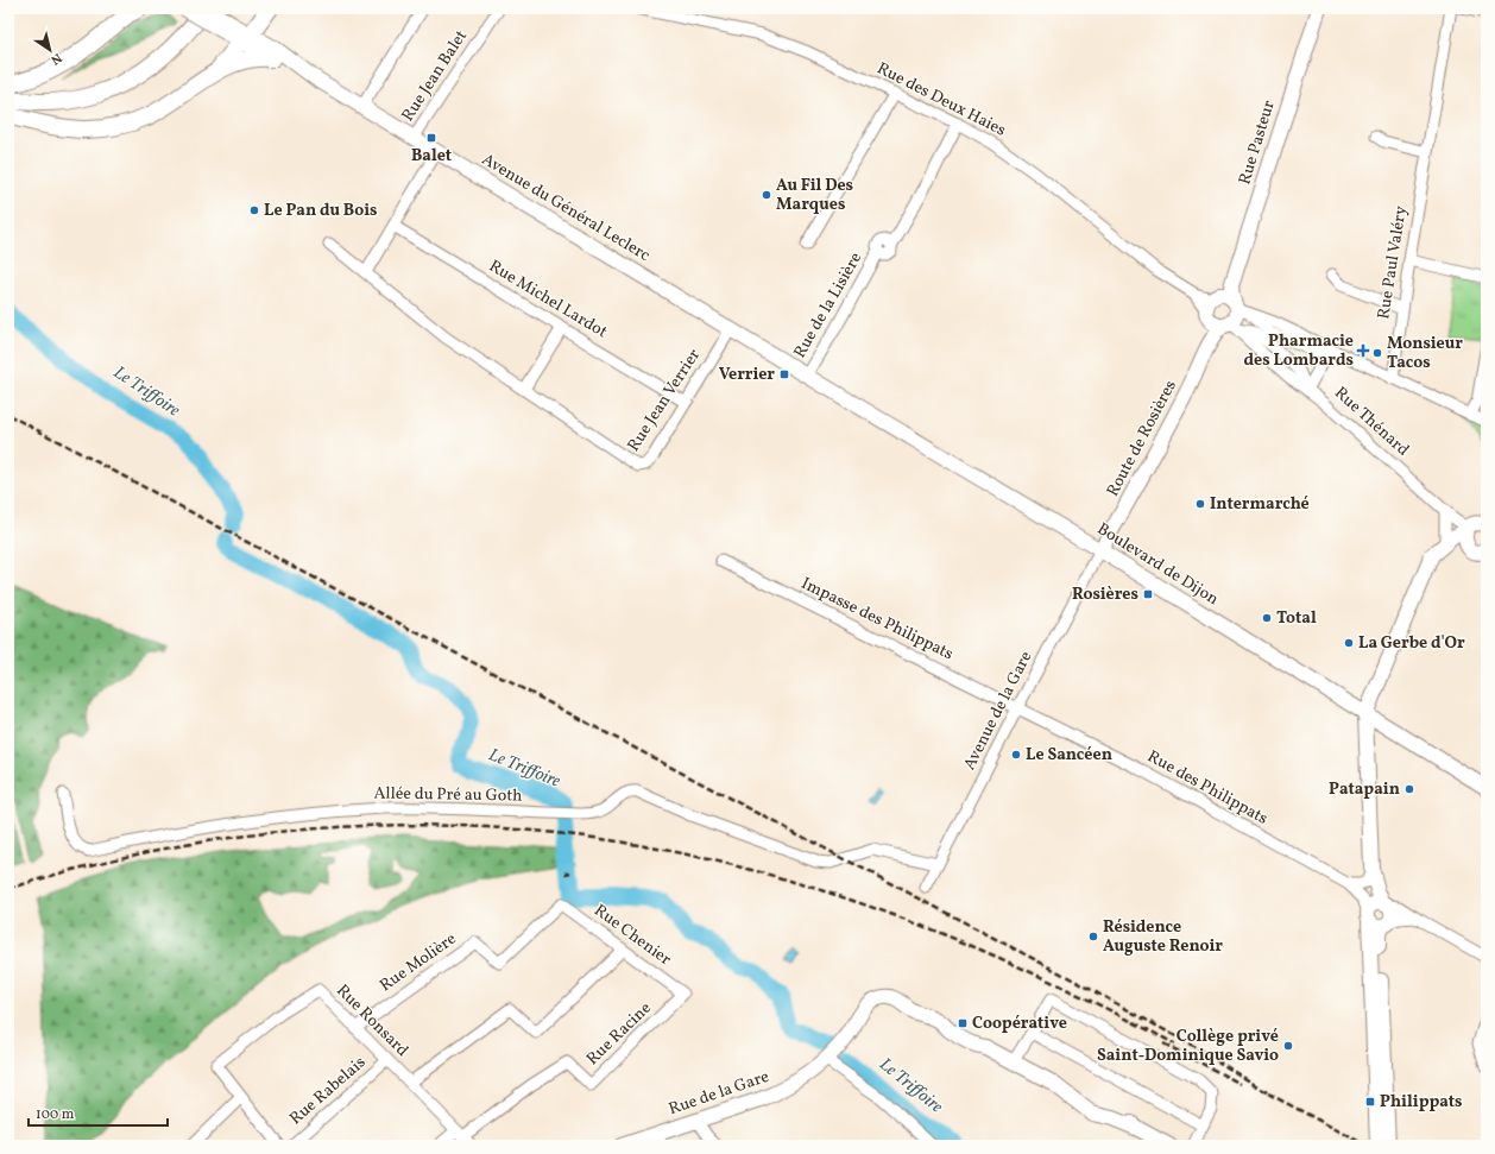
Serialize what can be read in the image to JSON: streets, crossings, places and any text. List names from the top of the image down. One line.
{"streets":{"street":["Rue Jean Balet","Rue des Deux Haies","Rue Pasteur","Avenue du Général Leclerc","Rue Paul Valéry","Rue Michel Lardot","Rue de la Lisière","Rue Jean Verrier","Rue Thénard","Route de Rosières","Boulevard de Dijon","Impasse des Philippats","Avenue de la Gare","Rue des Philippats","Allée du Pré au Goth","Rue Chenier","Rue Molière","Rue Ronsard","Rue Racine","Rue Rabelais","Rue de la Gare"]},"crossings":[["Rue Jean Balet","Avenue du Général Leclerc"],["Rue des Deux Haies","Rue Pasteur"],["Rue des Deux Haies","Rue de la Lisière"],["Rue des Deux Haies","Rue Thénard"],["Rue des Deux Haies","Route de Rosières"],["Rue Pasteur","Rue Thénard"],["Rue Pasteur","Route de Rosières"],["Avenue du Général Leclerc","Rue de la Lisière"],["Avenue du Général Leclerc","Rue Jean Verrier"],["Avenue du Général Leclerc","Boulevard de Dijon"],["Rue Michel Lardot","Rue Jean Verrier"],["Rue de la Lisière","Boulevard de Dijon"],["Rue Thénard","Route de Rosières"],["Route de Rosières","Boulevard de Dijon"],["Route de Rosières","Avenue de la Gare"],["Boulevard de Dijon","Avenue de la Gare"],["Impasse des Philippats","Avenue de la Gare"],["Impasse des Philippats","Rue des Philippats"],["Avenue de la Gare","Rue des Philippats"],["Avenue de la Gare","Allée du Pré au Goth"],["Rue Chenier","Rue Molière"],["Rue Chenier","Rue Racine"],["Rue Molière","Rue Ronsard"],["Rue Ronsard","Rue Racine"],["Rue Ronsard","Rue Rabelais"]],"water":["Le Triffoire"],"places":{"transit":["Balet","Verrier","Rosières","Coopérative","Philippats"],"other":["Au Fil Des Marques","Le Pan du Bois","Monsieur Tacos","Intermarché","Total","La Gerbe d'Or","Le Sancéen","Patapain","Résidence Auguste Renoir","Collège privé Saint-Dominique Savio"],"health":["Pharmacie des Lombards"]},"scale_bar":"100 m","north":"bottom right"}
